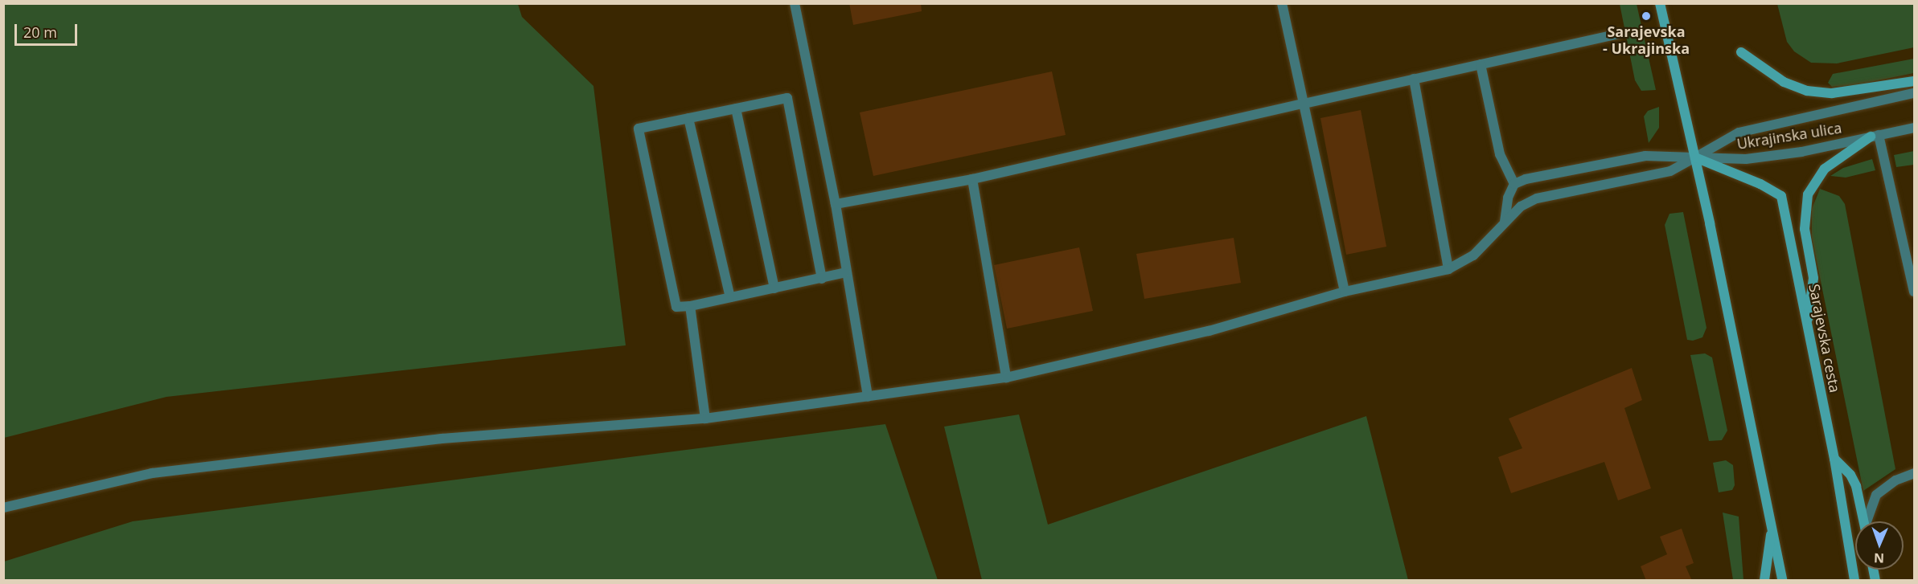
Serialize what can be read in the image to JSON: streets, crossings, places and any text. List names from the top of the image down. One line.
{"streets":{"main road":["Sarajevska cesta"],"street":["Ukrajinska ulica"]},"crossings":[["Ukrajinska ulica","Sarajevska cesta"]],"places":["Sarajevska - Ukrajinska"],"scale_bar":"20 m","north":"bottom"}
